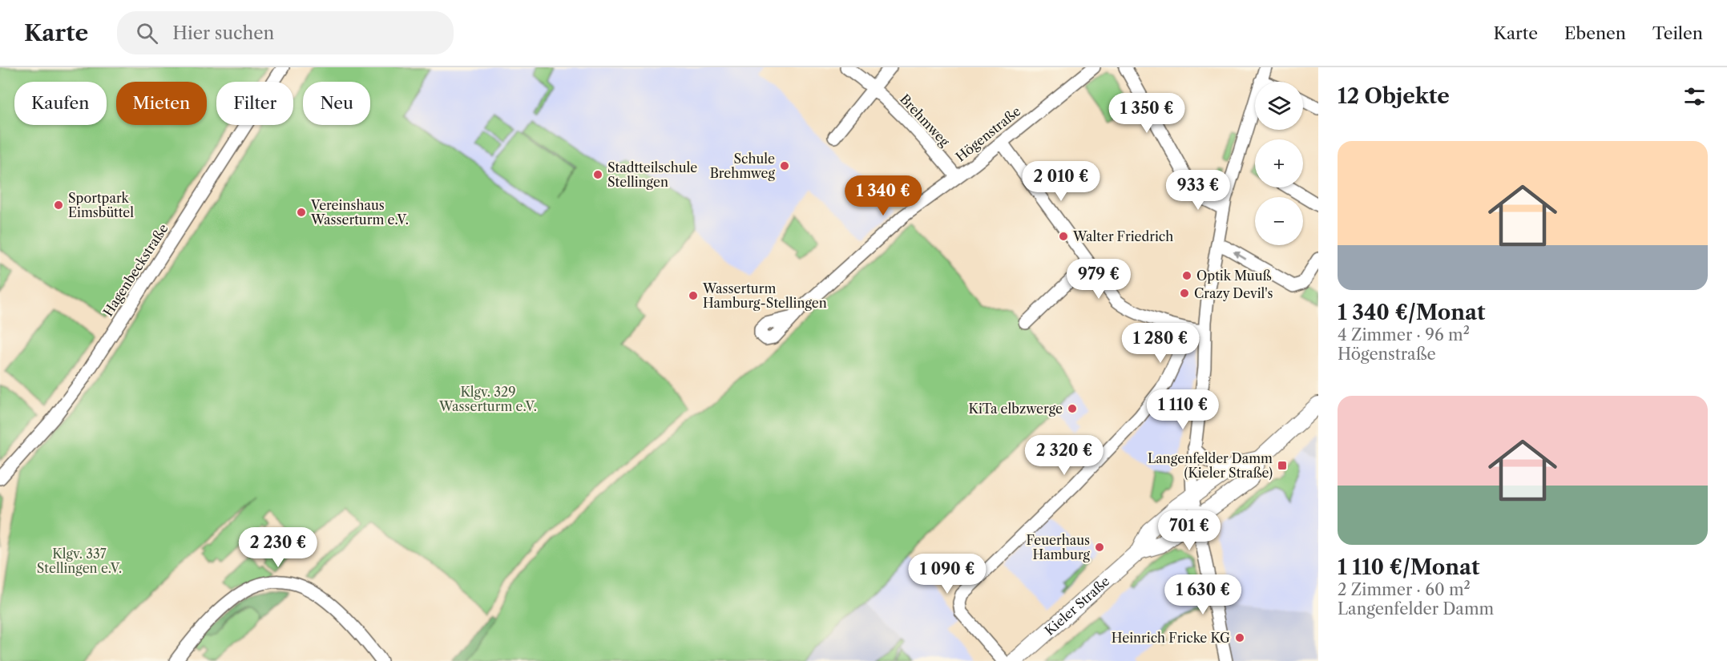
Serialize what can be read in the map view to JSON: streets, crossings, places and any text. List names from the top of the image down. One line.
{"streets":{"main road":["Kieler Straße"],"street":["Brehmweg","Högenstraße","Hagenbeckstraße"]},"crossings":[["Brehmweg","Högenstraße"]],"parks":["Klgv. 329 Wasserturm e.V.","Klgv. 337 Stellingen e.V."],"places":{"other":["Schule Brehmweg","Stadtteilschule Stellingen","Sportpark Eimsbüttel","Vereinshaus Wasserturm e.V.","Walter Friedrich","Optik Muuß","Crazy Devil's","Wasserturm Hamburg-Stellingen","KiTa elbzwerge","Feuerhaus Hamburg","Heinrich Fricke KG"],"transit":["Langenfelder Damm (Kieler Straße)"]},"page":{"header":"Karte","search":"Hier suchen","nav":["Karte","Ebenen","Teilen"],"heading":"12 Objekte","map_buttons":["+","−"],"chip":["Kaufen","Mieten","Filter","Neu"],"price":["1 350 €","2 010 €","933 €","1 340 €","979 €","1 280 €","1 110 €","2 320 €","701 €","2 230 €","1 090 €","1 630 €"],"list":[{"name":"1 340 €/Monat","note":"4 Zimmer · 96 m² · Högenstraße"},{"name":"1 110 €/Monat","note":"2 Zimmer · 60 m² · Langenfelder Damm"}]}}
